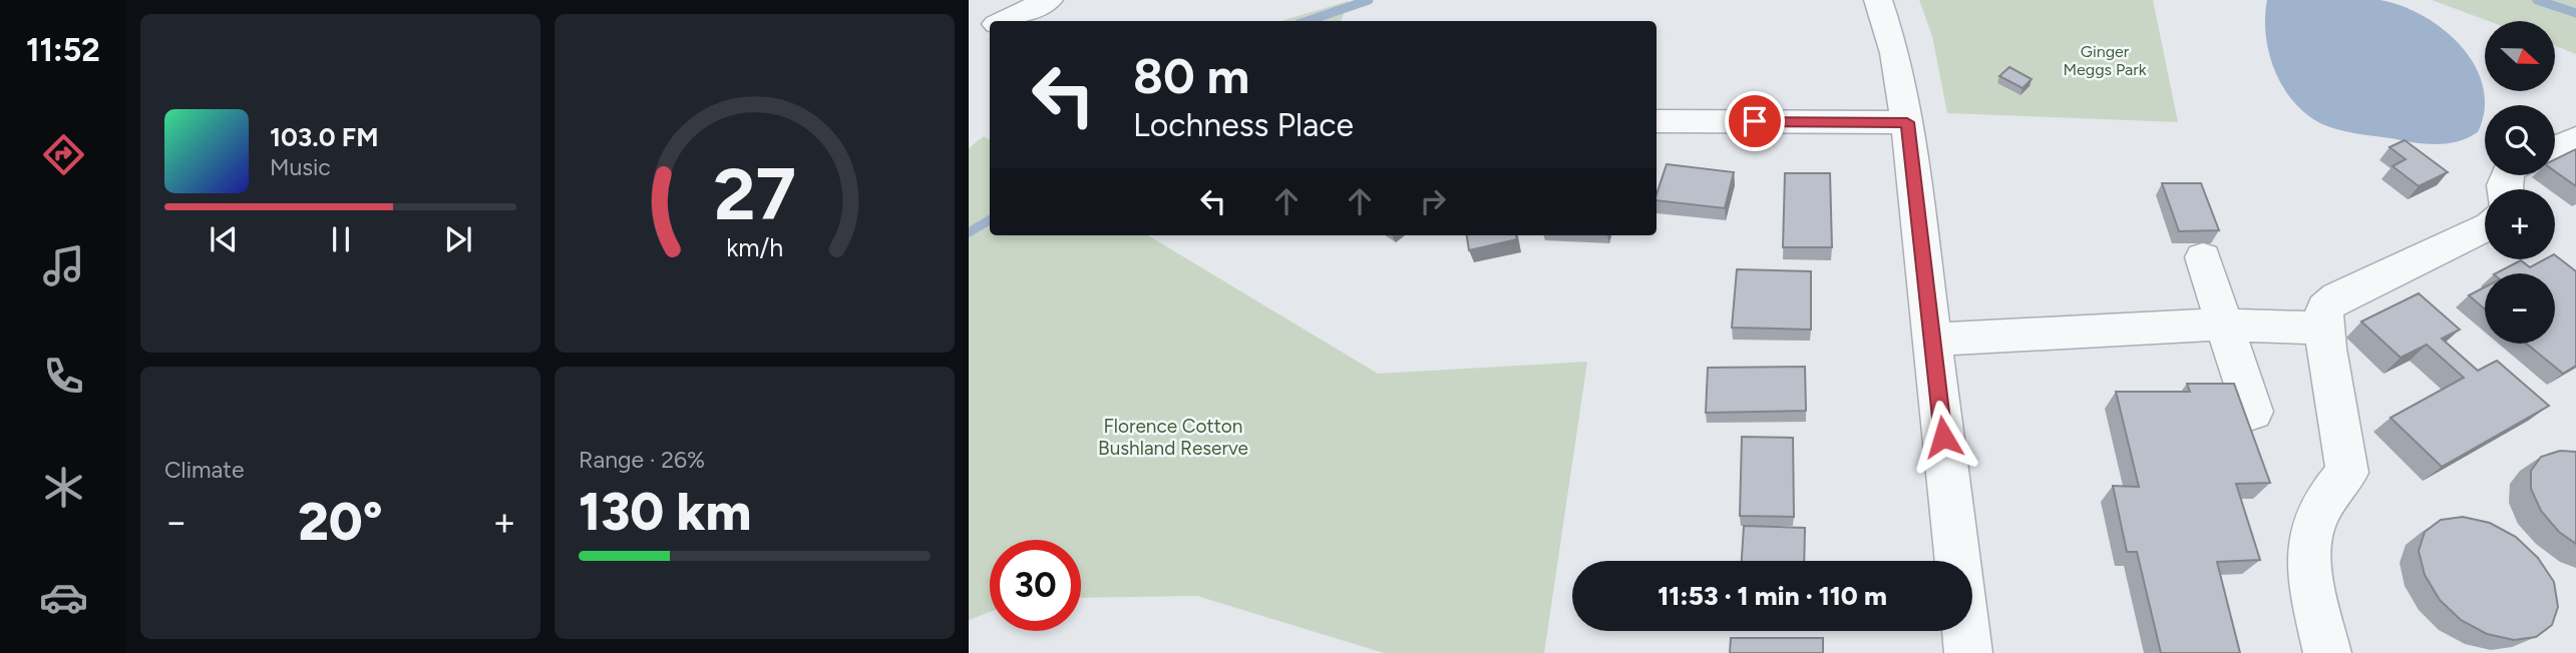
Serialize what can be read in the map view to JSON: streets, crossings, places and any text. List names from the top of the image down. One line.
{"parks":["Ginger Meggs Park","Florence Cotton Bushland Reserve"],"north":"right","page":{"tabs":"11:52","map_buttons":["+","−"],"turn":["80 m","Lochness Place"],"song":["103.0 FM","Music"],"tile":["Climate",["Range · 26%","130 km"]],"heat":["−","20°","+"],"limit":"30","trip":"11:53 · 1 min · 110 m","gauge":["27","km/h"]}}
